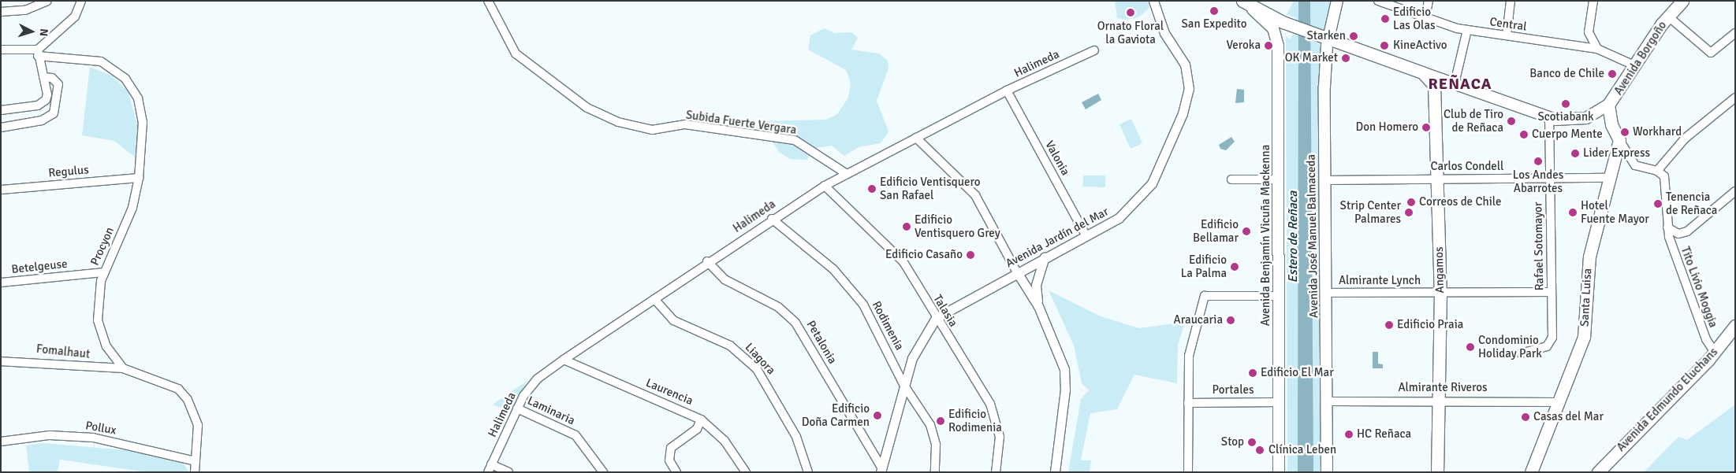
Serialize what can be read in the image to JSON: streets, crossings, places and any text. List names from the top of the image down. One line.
{"streets":{"main road":["Avenida Borgoño","Avenida Benjamín Vicuña Mackenna","Avenida José Manuel Balmaceda","Angamos","Santa Luisa","Avenida Edmundo Eluchans"],"street":["Central","Halimeda","Subida Fuerte Vergara","Valonia","Carlos Condell","Regulus","Avenida Jardín del Mar","Procyon","Rafael Sotomayor","Betelgeuse","Almirante Lynch","Tito Livio Moggia","Talasia","Rodimenia","Petalonia","Fomalhaut","Liagora","Almirante Riveros","Portales","Laurencia","Laminaria","Pollux"]},"crossings":[["Central","Avenida Borgoño"],["Avenida Borgoño","Avenida Benjamín Vicuña Mackenna"],["Avenida Borgoño","Avenida José Manuel Balmaceda"],["Avenida Borgoño","Rafael Sotomayor"],["Avenida Borgoño","Angamos"],["Halimeda","Subida Fuerte Vergara"],["Halimeda","Valonia"],["Halimeda","Talasia"],["Halimeda","Rodimenia"],["Halimeda","Petalonia"],["Halimeda","Liagora"],["Halimeda","Laurencia"],["Halimeda","Laminaria"],["Valonia","Avenida Jardín del Mar"],["Carlos Condell","Avenida José Manuel Balmaceda"],["Carlos Condell","Rafael Sotomayor"],["Carlos Condell","Angamos"],["Carlos Condell","Santa Luisa"],["Regulus","Procyon"],["Avenida Benjamín Vicuña Mackenna","Portales"],["Avenida José Manuel Balmaceda","Almirante Lynch"],["Avenida José Manuel Balmaceda","Almirante Riveros"],["Avenida Jardín del Mar","Talasia"],["Avenida Jardín del Mar","Rodimenia"],["Avenida Jardín del Mar","Petalonia"],["Procyon","Betelgeuse"],["Procyon","Fomalhaut"],["Rafael Sotomayor","Almirante Lynch"],["Angamos","Almirante Lynch"],["Angamos","Almirante Riveros"],["Tito Livio Moggia","Avenida Edmundo Eluchans"],["Santa Luisa","Almirante Riveros"]],"districts":["REÑACA"],"water":["Estero de Reñaca"],"places":["San Expedito","Ornato Floral la Gaviota","Edificio Las Olas","Starken","Veroka","KineActivo","OK Market","Banco de Chile","Scotiabank","Club de Tiro de Reñaca","Don Homero","Workhard","Cuerpo Mente","Lider Express","Los Andes Abarrotes","Edificio Ventisquero San Rafael","Correos de Chile","Tenencia de Reñaca","Strip Center Palmares","Hotel Fuente Mayor","Edificio Ventisquero Grey","Edificio Bellamar","Edificio Casaño","Edificio La Palma","Araucaria","Edificio Praia","Condominio Holiday Park","Edificio El Mar","Edificio Doña Carmen","Casas del Mar","Edificio Rodimenia","HC Reñaca","Stop","Clínica Leben"],"north":"right"}
